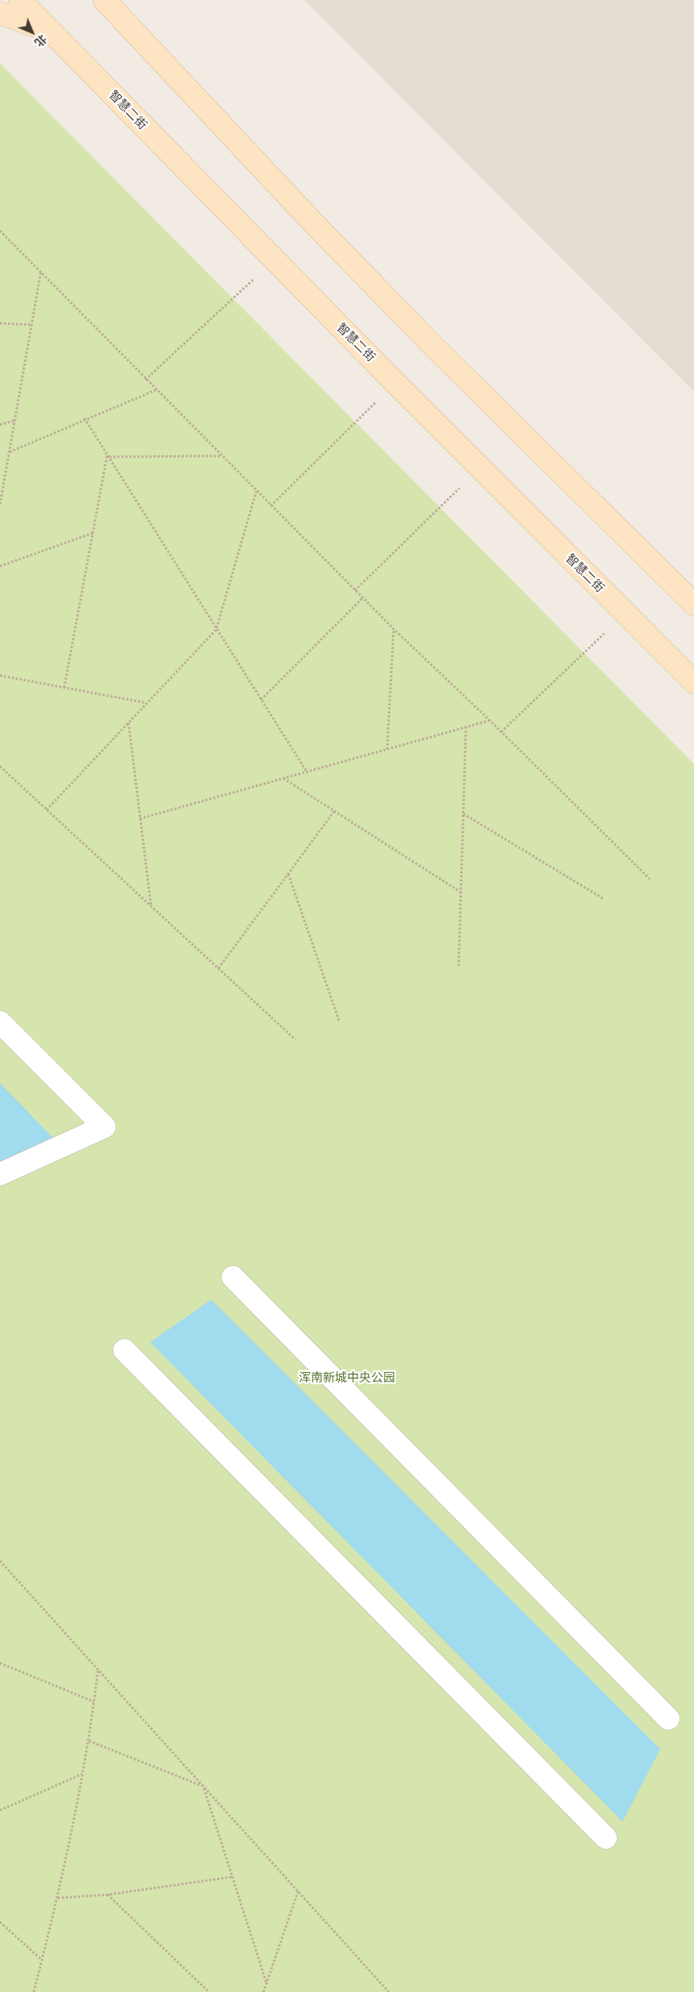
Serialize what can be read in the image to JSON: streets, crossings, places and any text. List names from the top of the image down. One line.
{"streets":{"main road":["智慧二街"]},"parks":["浑南新城中央公园"],"north":"bottom right"}
